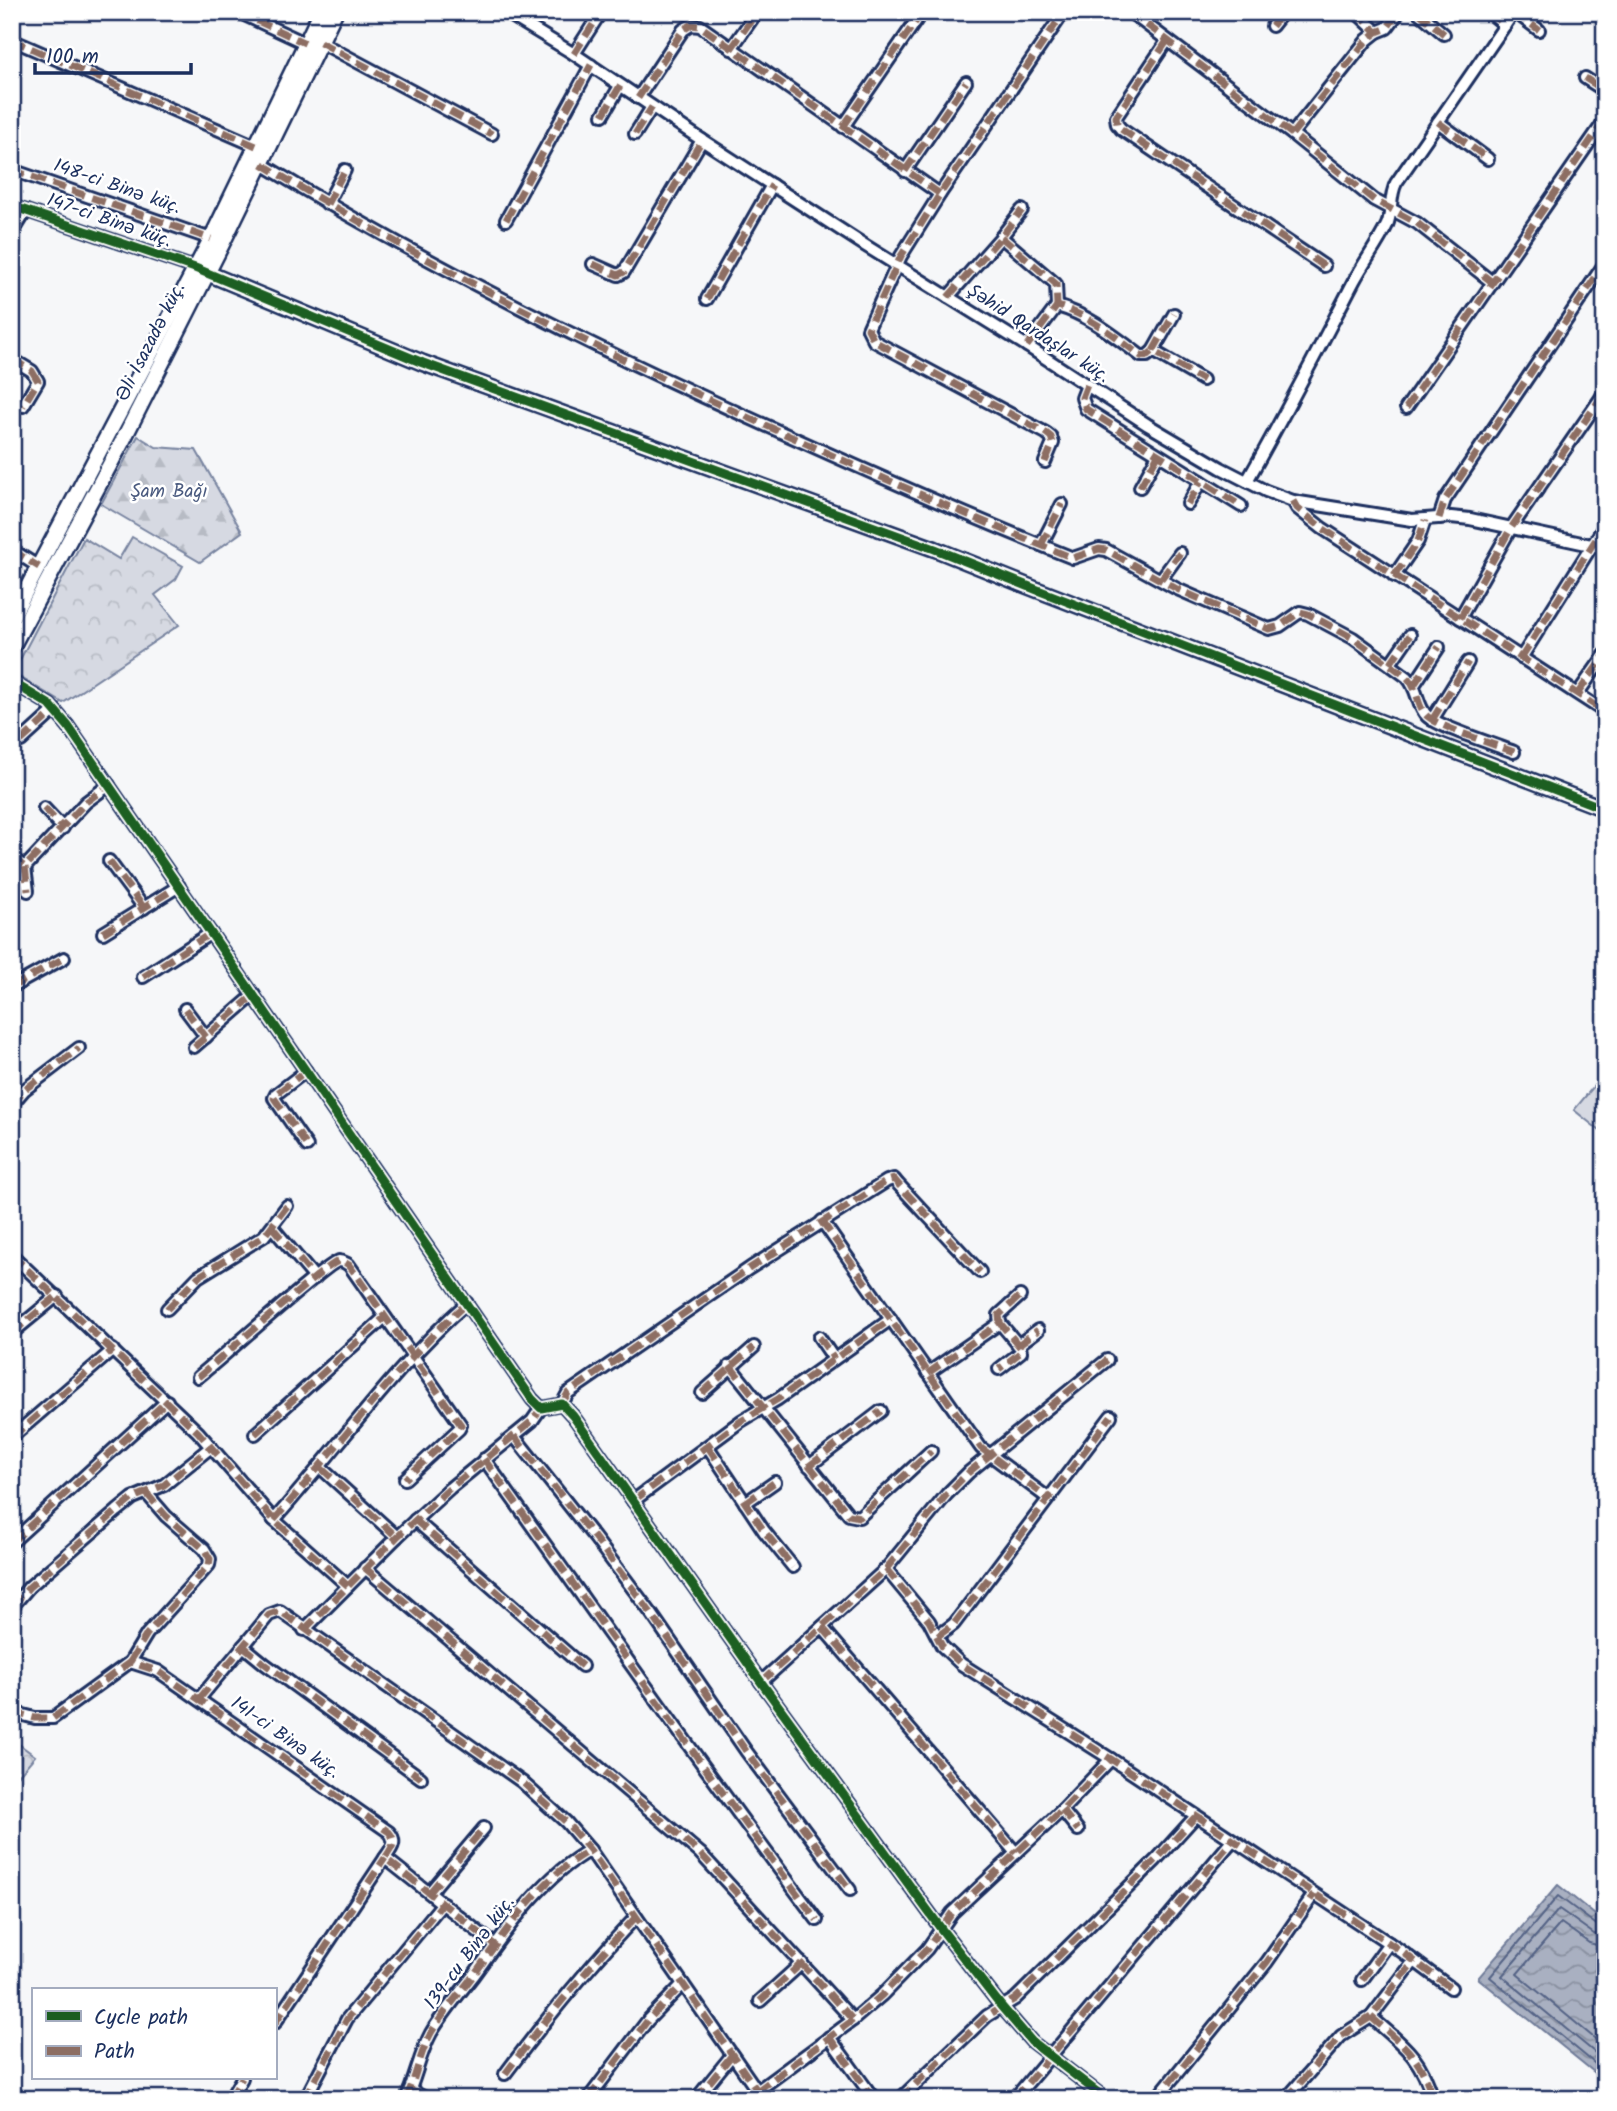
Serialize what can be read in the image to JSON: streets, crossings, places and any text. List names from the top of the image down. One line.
{"streets":{"street":["148-ci Binə küç.","147-ci Binə küç.","Şəhid Qardaşlar küç.","Əli İsazadə küç.","141-ci Binə küç.","139-cu Binə küç."]},"crossings":[["148-ci Binə küç.","Əli İsazadə küç."],["147-ci Binə küç.","Əli İsazadə küç."]],"parks":["Şam Bağı"],"legend":["Cycle path","Path"],"scale_bar":"100 m"}
